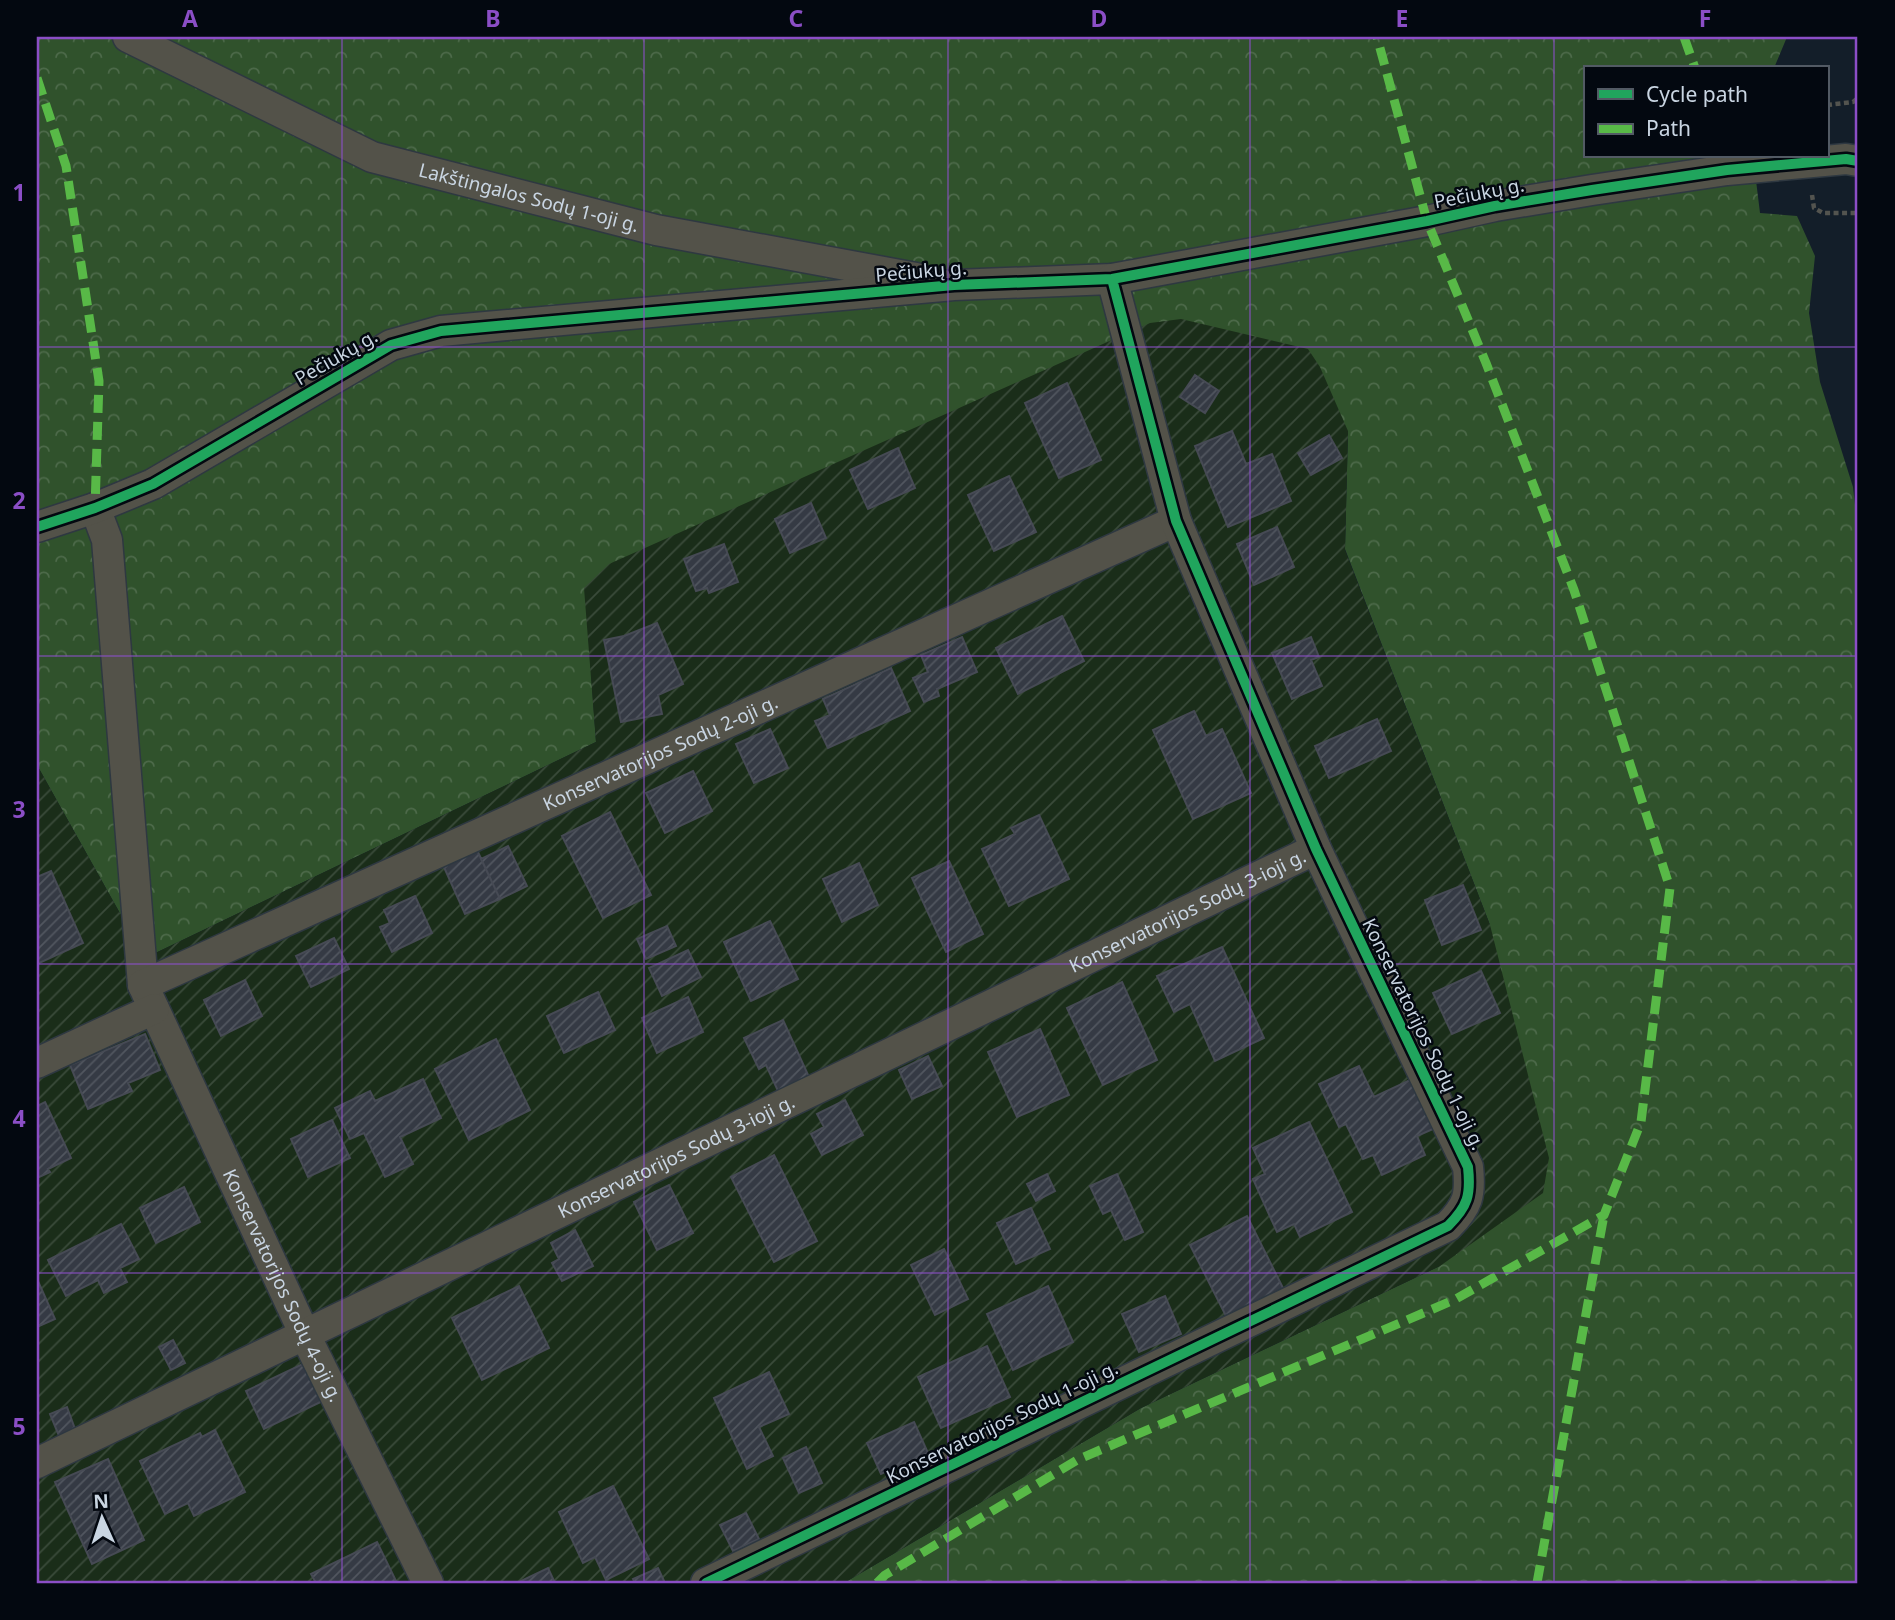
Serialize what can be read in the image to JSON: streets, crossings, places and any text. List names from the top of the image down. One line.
{"streets":{"street":["Pečiukų g.","Lakštingalos Sodų 1-oji g.","Konservatorijos Sodų 2-oji g.","Konservatorijos Sodų 3-ioji g.","Konservatorijos Sodų 1-oji g.","Konservatorijos Sodų 4-oji g."]},"crossings":[["Pečiukų g.","Lakštingalos Sodų 1-oji g."],["Pečiukų g.","Konservatorijos Sodų 1-oji g."],["Konservatorijos Sodų 2-oji g.","Konservatorijos Sodų 1-oji g."],["Konservatorijos Sodų 2-oji g.","Konservatorijos Sodų 4-oji g."],["Konservatorijos Sodų 3-ioji g.","Konservatorijos Sodų 1-oji g."],["Konservatorijos Sodų 3-ioji g.","Konservatorijos Sodų 4-oji g."]],"legend":["Cycle path","Path"],"north":"top","grid":{"columns":["A","B","C","D","E","F"],"rows":["1","2","3","4","5"]}}
